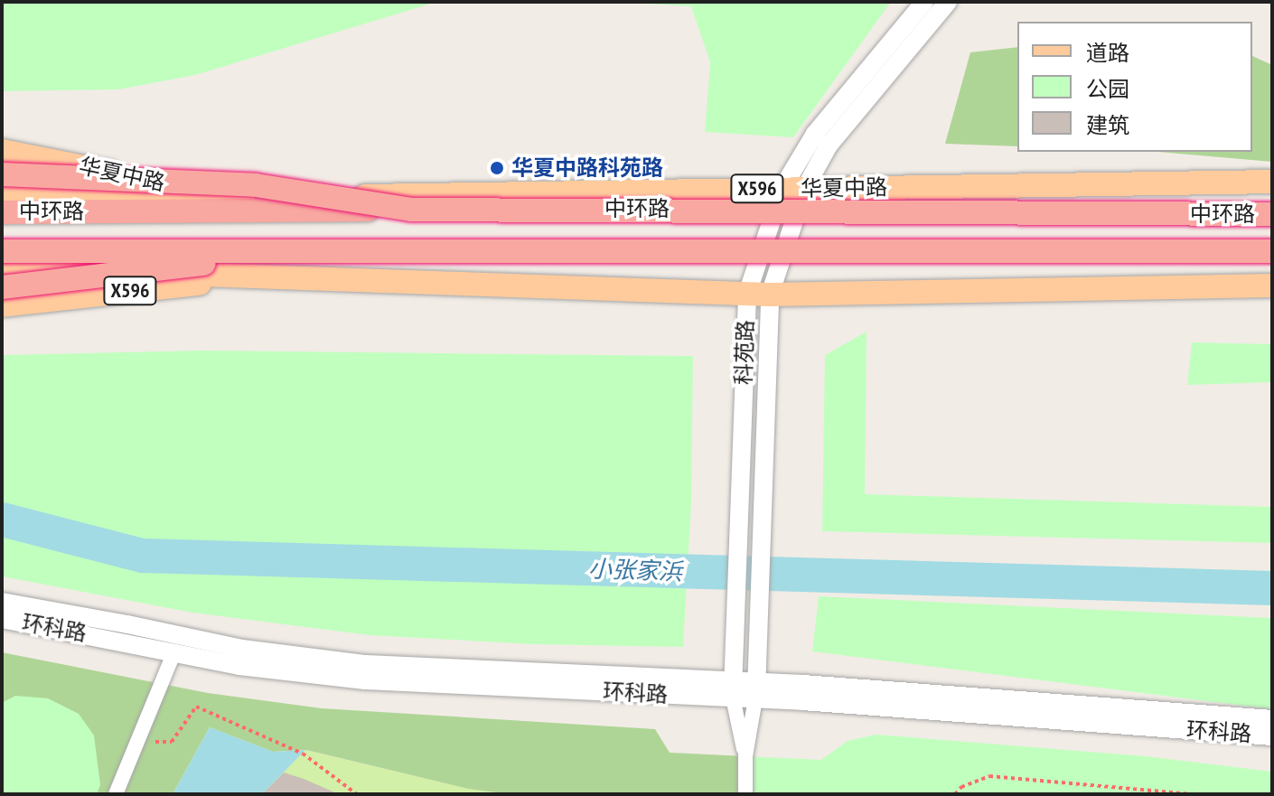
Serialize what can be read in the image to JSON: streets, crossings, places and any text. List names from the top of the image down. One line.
{"streets":{"highway":["中环路"],"main road":["华夏中路","X596"],"street":["科苑路","环科路"]},"crossings":[["华夏中路","科苑路"],["X596","科苑路"],["科苑路","环科路"]],"water":["小张家浜"],"places":["华夏中路科苑路"],"legend":["道路","公园","建筑"]}
